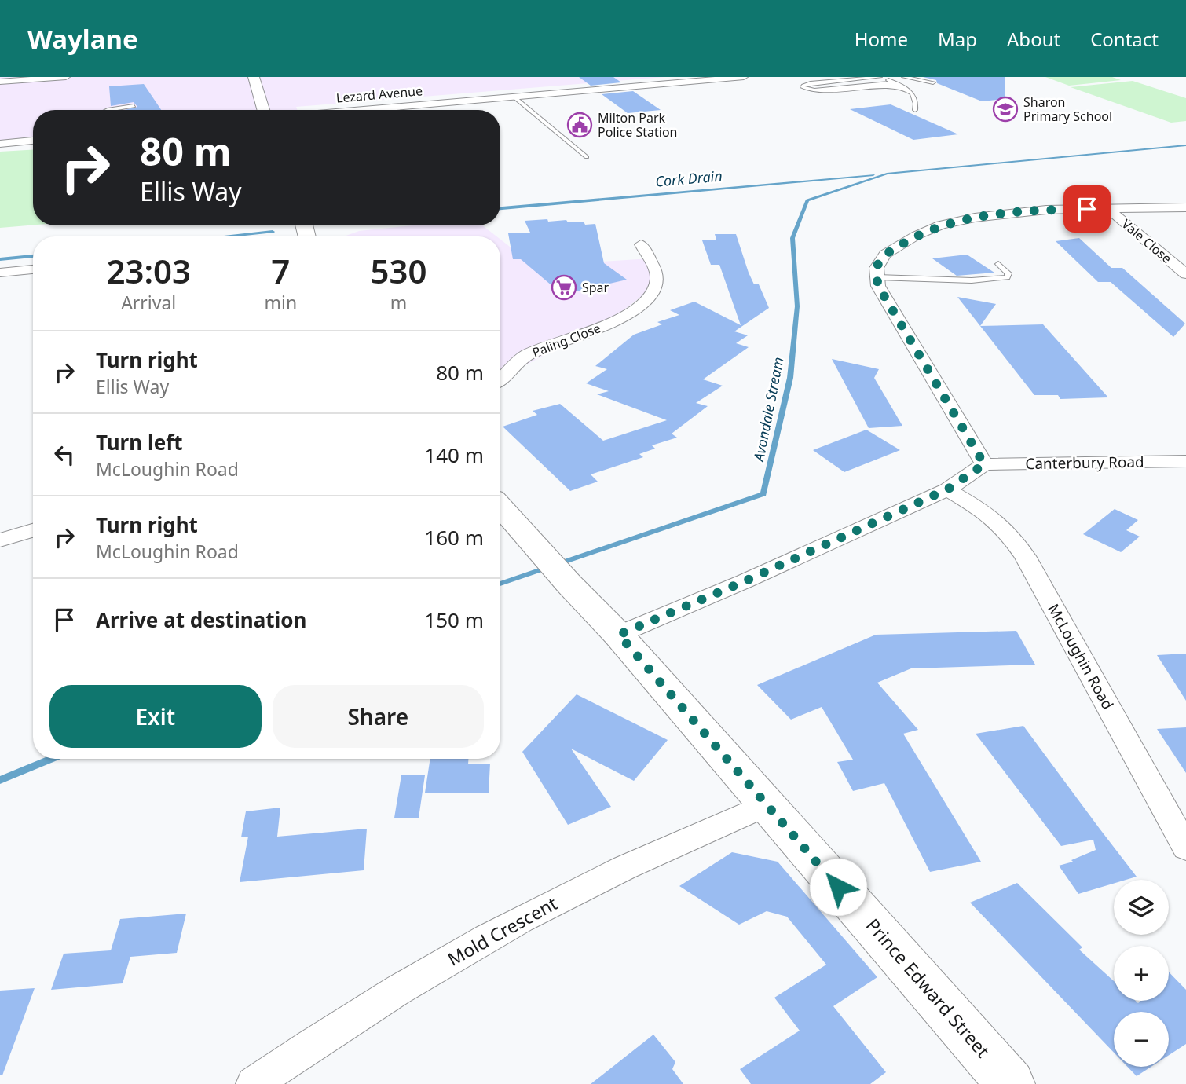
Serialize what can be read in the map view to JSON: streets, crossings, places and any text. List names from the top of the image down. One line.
{"streets":{"main road":["Prince Edward Street"],"street":["Lezard Avenue","Vale Close","Paling Close","Canterbury Road","McLoughin Road","Mold Crescent"]},"crossings":[["Mold Crescent","Prince Edward Street"]],"water":["Cork Drain","Avondale Stream"],"places":{"school or university":["Sharon Primary School"],"public building":["Milton Park Police Station"],"supermarket":["Spar"]},"page":{"header":"Waylane","nav":["Home","Map","About","Contact"],"turn":["80 m","Ellis Way"],"eta":["23:03","Arrival","7","min","530","m"],"list":[{"name":"Turn right","note":"Ellis Way","value":"80 m"},{"name":"Turn left","note":"McLoughin Road","value":"140 m"},{"name":"Turn right","note":"McLoughin Road","value":"160 m"},{"name":"Arrive at destination","value":"150 m"}],"buttons":["Exit","Share"],"map_buttons":["+","−"]}}
